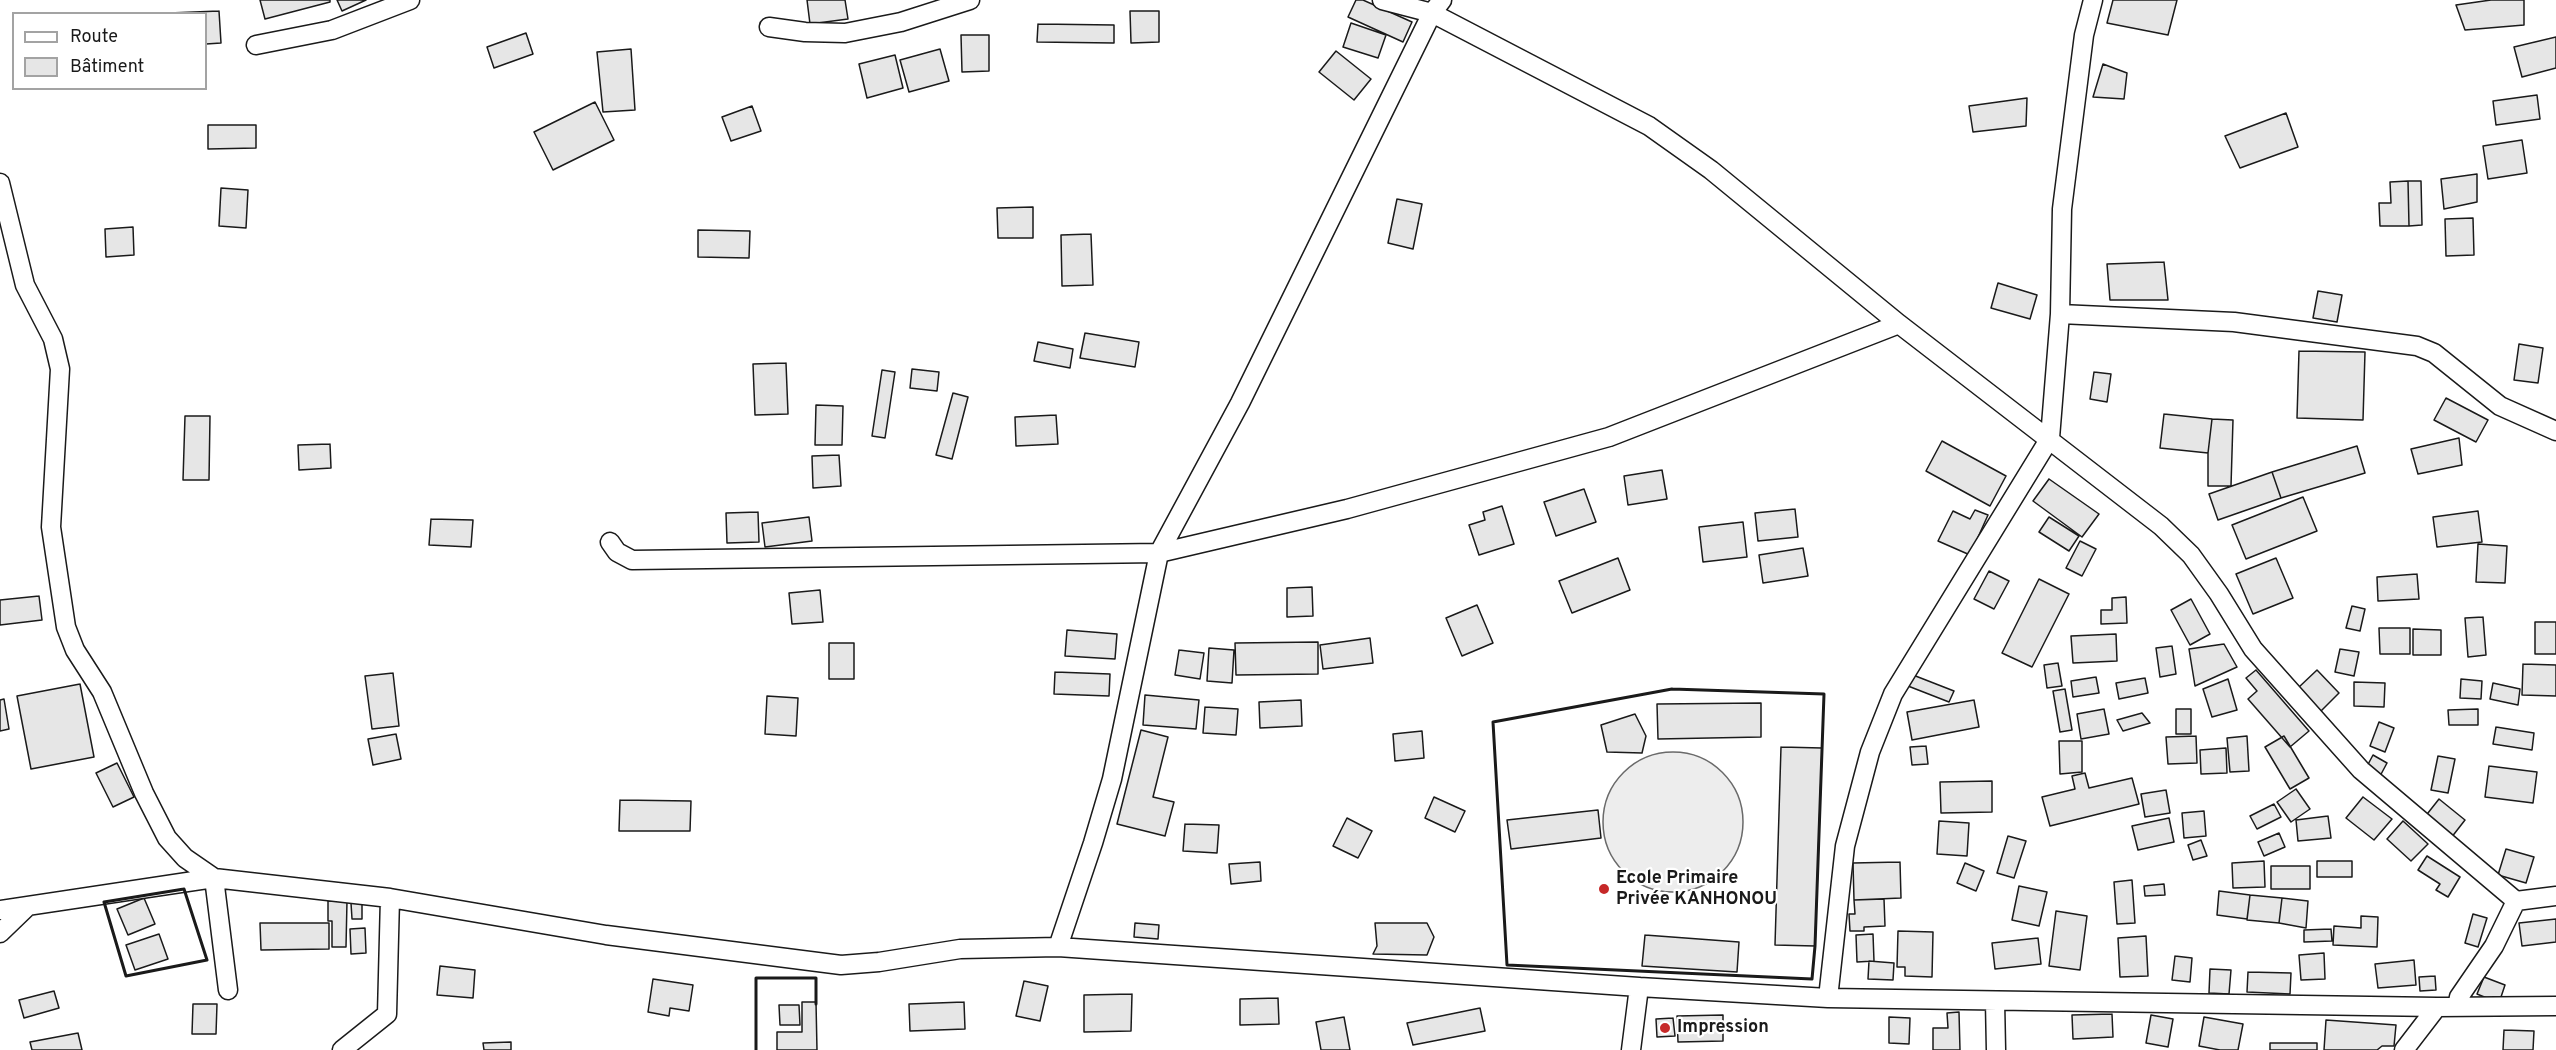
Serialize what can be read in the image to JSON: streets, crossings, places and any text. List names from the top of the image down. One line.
{"places":["Ecole Primaire Privée KANHONOU","Impression"],"legend":["Route","Bâtiment"]}
